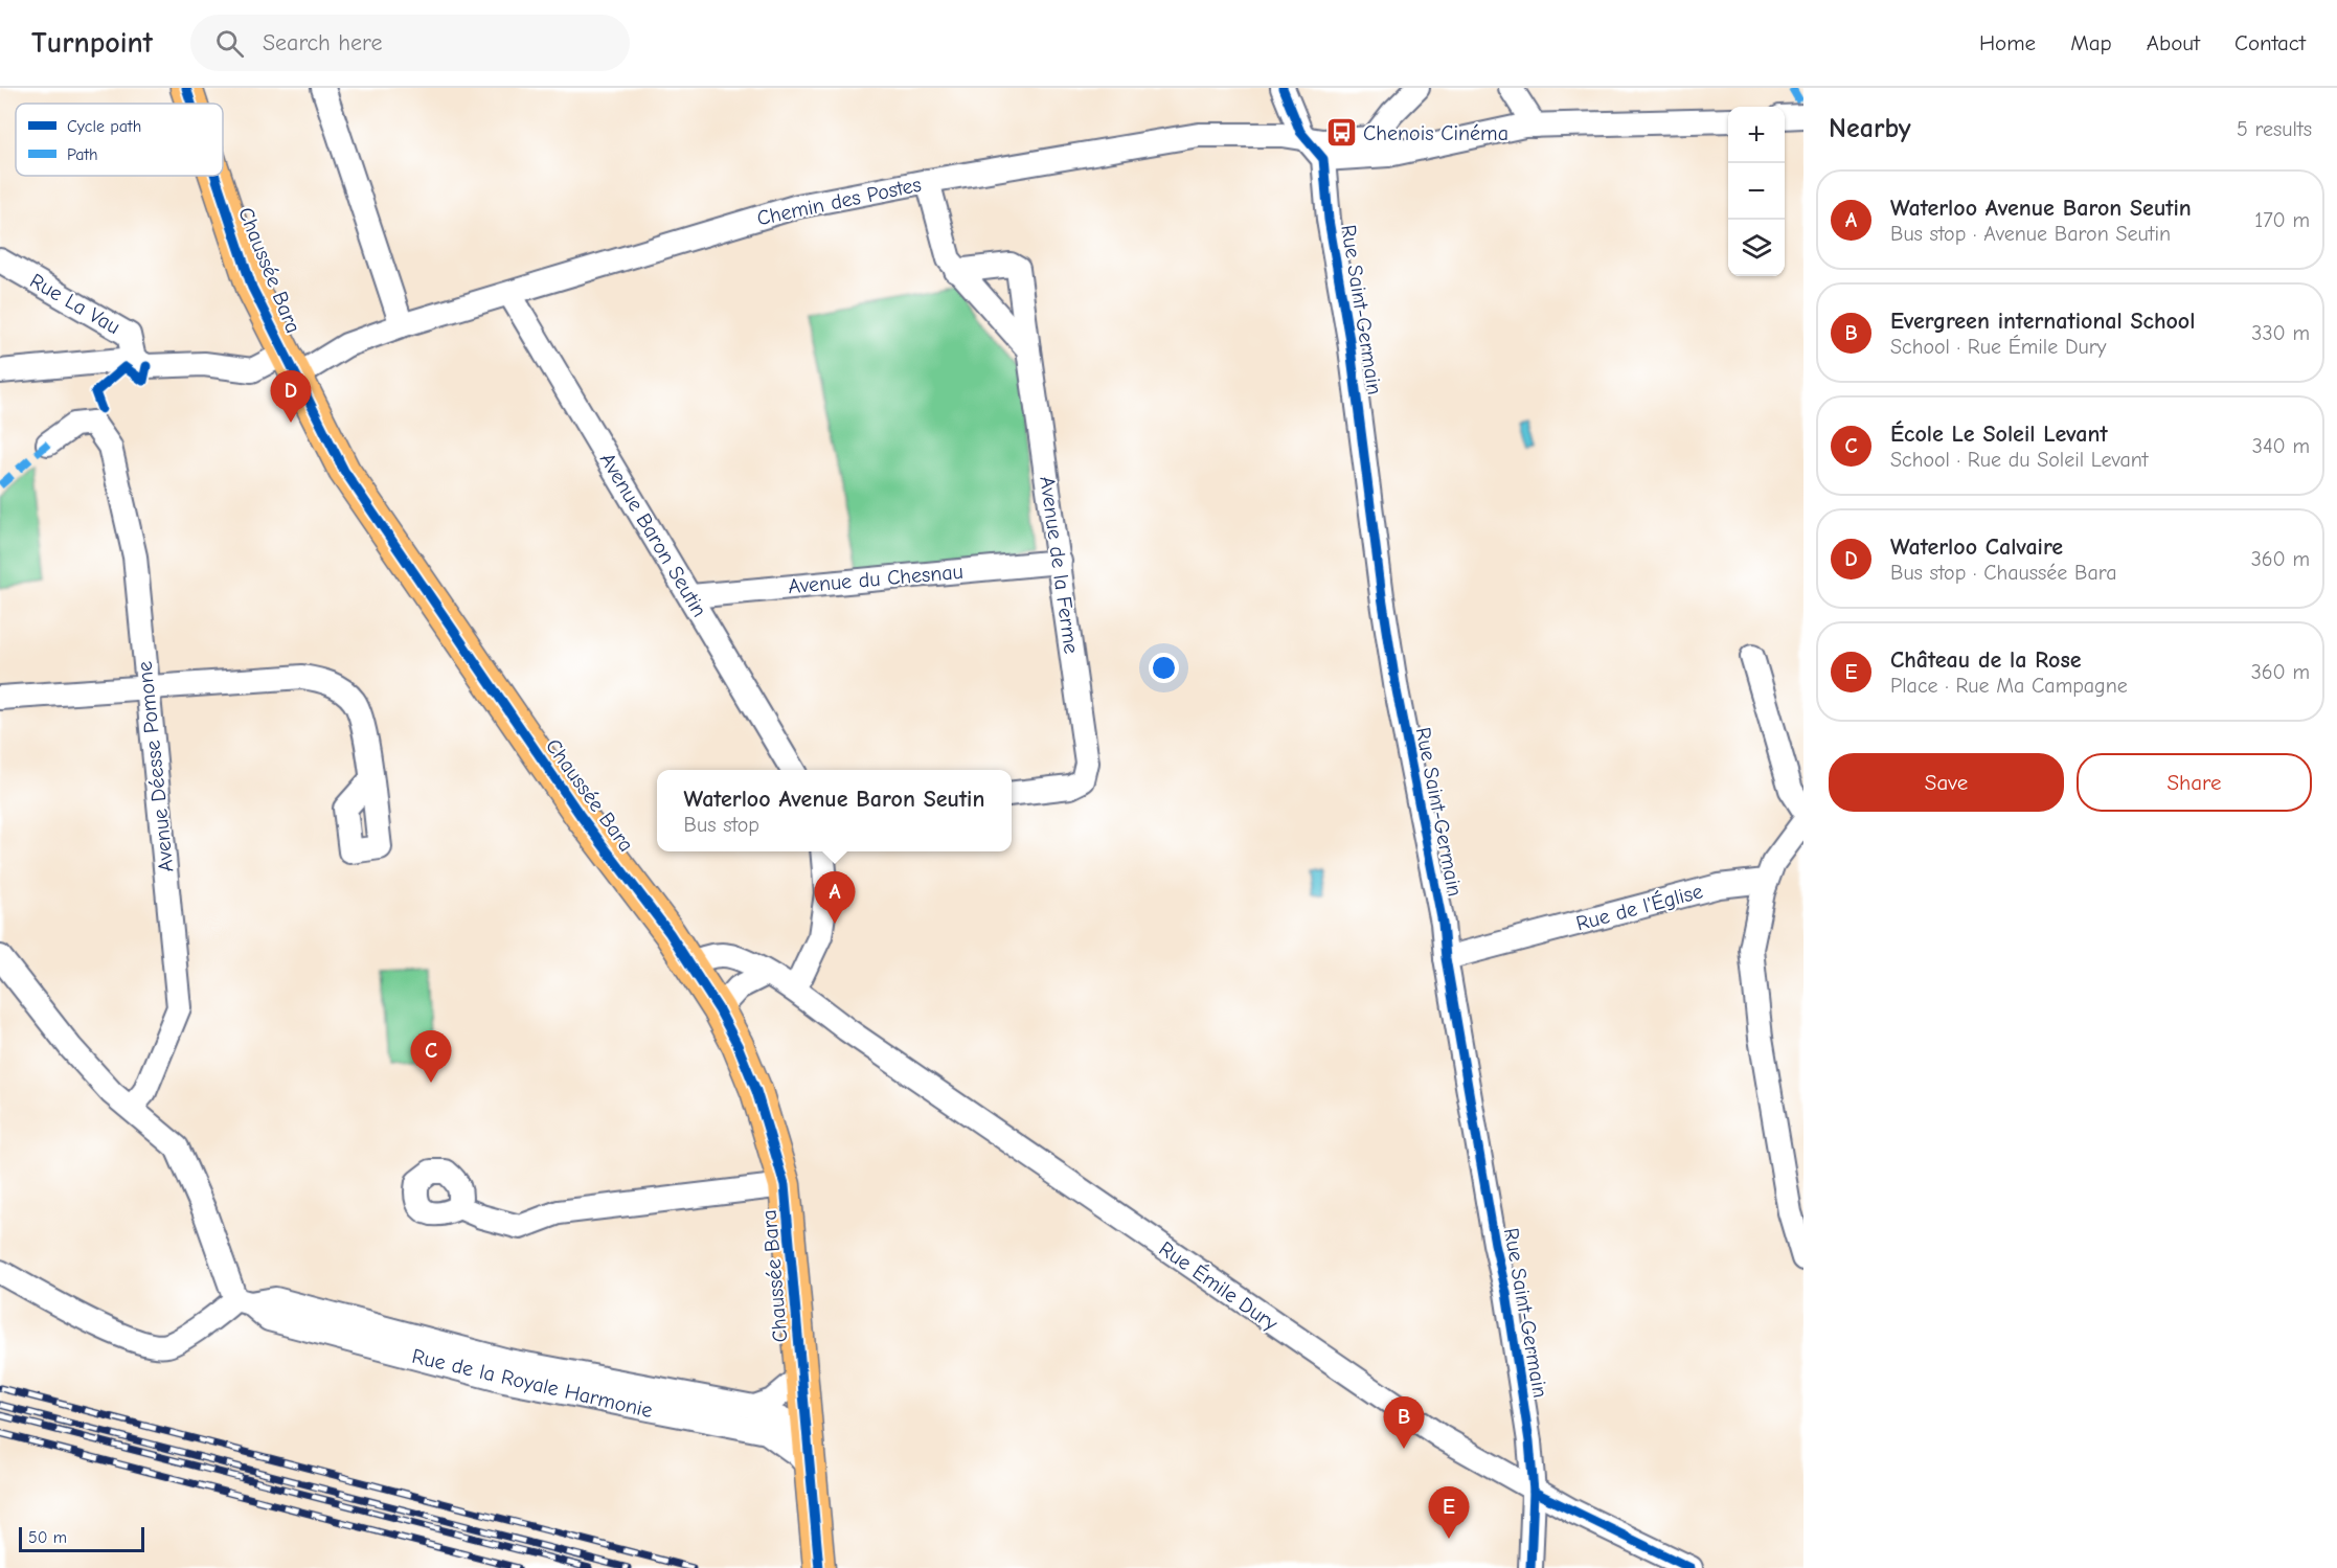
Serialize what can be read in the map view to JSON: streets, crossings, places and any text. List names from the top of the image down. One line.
{"streets":{"main road":["Chaussée Bara"],"street":["Chemin des Postes","Rue La Vau","Rue Saint-Germain","Avenue Baron Seutin","Avenue de la Ferme","Avenue du Chesnau","Avenue Déesse Pomone","Rue de l'Église","Rue Émile Dury","Rue de la Royale Harmonie"]},"crossings":[["Chemin des Postes","Chaussée Bara"],["Chemin des Postes","Rue La Vau"],["Chemin des Postes","Rue Saint-Germain"],["Chemin des Postes","Avenue Baron Seutin"],["Chaussée Bara","Rue Émile Dury"],["Chaussée Bara","Rue de la Royale Harmonie"],["Rue Saint-Germain","Rue de l'Église"],["Rue Saint-Germain","Rue Émile Dury"],["Avenue Baron Seutin","Avenue du Chesnau"],["Avenue de la Ferme","Avenue du Chesnau"]],"places":{"bus stop":["Chenois Cinéma"]},"legend":["Cycle path","Path"],"scale_bar":"50 m","page":{"header":"Turnpoint","search":"Search here","nav":["Home","Map","About","Contact"],"heading":["Nearby","5 results"],"map_buttons":["+","−"],"list":[{"mark":"A","name":"Waterloo Avenue Baron Seutin","note":"Bus stop · Avenue Baron Seutin","value":"170 m"},{"mark":"B","name":"Evergreen international School","note":"School · Rue Émile Dury","value":"330 m"},{"mark":"C","name":"École Le Soleil Levant","note":"School · Rue du Soleil Levant","value":"340 m"},{"mark":"D","name":"Waterloo Calvaire","note":"Bus stop · Chaussée Bara","value":"360 m"},{"mark":"E","name":"Château de la Rose","note":"Place · Rue Ma Campagne","value":"360 m"}],"pins":["D","A","C","B","E"],"buttons":["Save","Share"],"popup":["Waterloo Avenue Baron Seutin","Bus stop"],"scale":"50 m"}}
